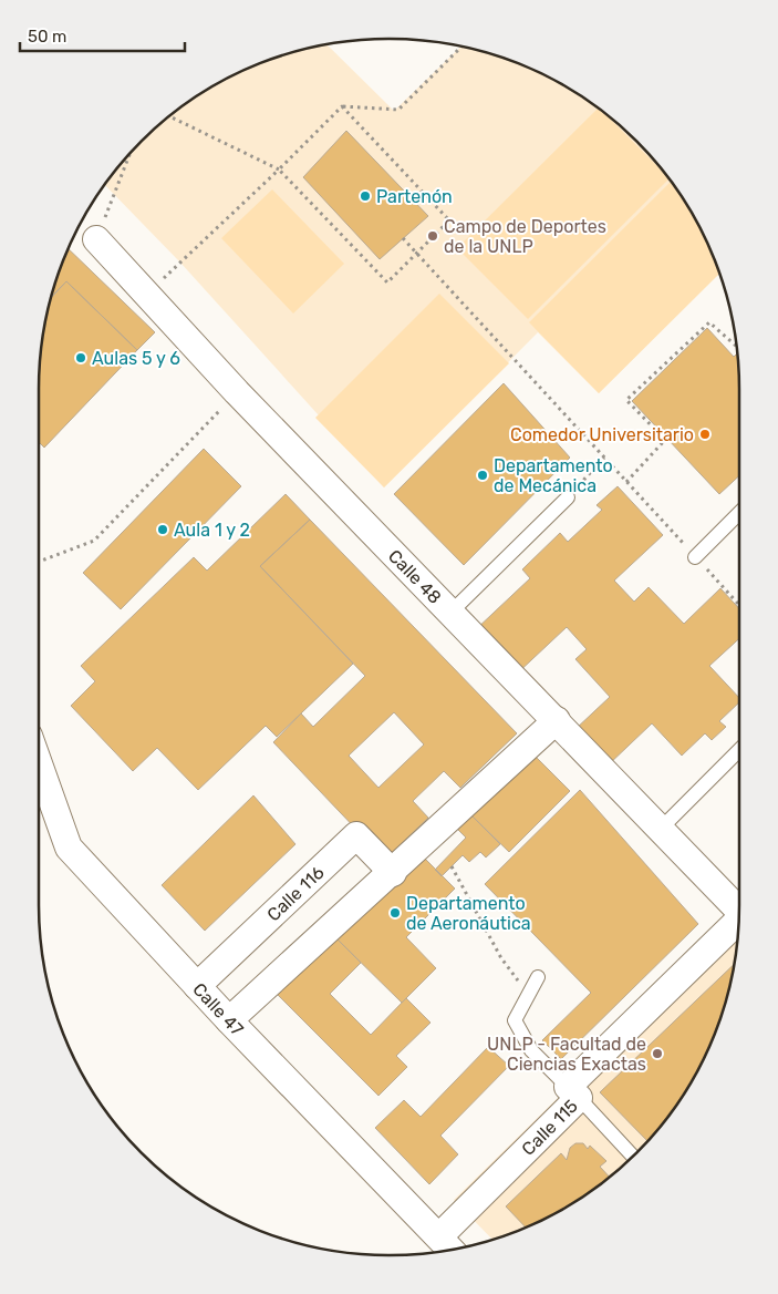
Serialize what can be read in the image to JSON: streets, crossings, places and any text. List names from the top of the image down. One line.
{"streets":{"street":["Calle 48","Calle 116","Calle 47","Calle 115"]},"crossings":[["Calle 116","Calle 47"],["Calle 47","Calle 115"]],"places":["Partenón","Campo de Deportes de la UNLP","Aulas 5 y 6","Comedor Universitario","Departamento de Mecánica","Aula 1 y 2","Departamento de Aeronáutica","UNLP - Facultad de Ciencias Exactas"],"scale_bar":"50 m"}
